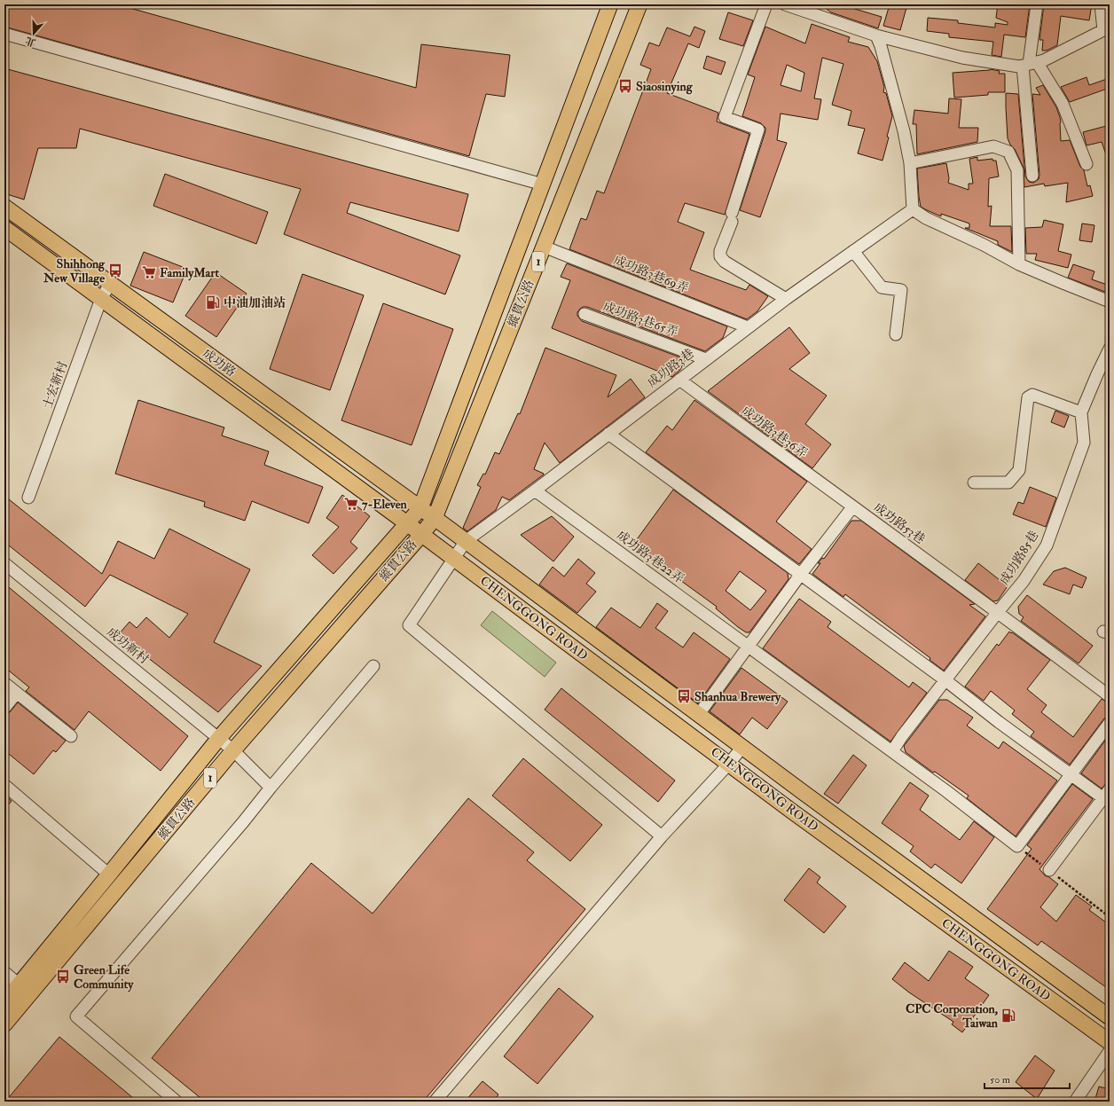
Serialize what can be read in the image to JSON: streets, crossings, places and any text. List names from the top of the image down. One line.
{"streets":{"main road":["1","縱貫公路","成功路","CHENGGONG ROAD"],"street":["成功路3巷69弄","成功路3巷65弄","成功路3巷","士宏新村","成功路3巷36弄","成功路53巷","成功路3巷22弄","成功路85巷","成功新村"]},"crossings":[["成功路3巷69弄","縱貫公路"],["成功路3巷69弄","成功路3巷"],["縱貫公路","成功路"],["縱貫公路","CHENGGONG ROAD"],["縱貫公路","成功新村"],["成功路3巷65弄","成功路3巷"],["成功路","士宏新村"],["成功路","CHENGGONG ROAD"],["成功路3巷","成功路3巷36弄"],["成功路3巷","成功路3巷22弄"],["成功路3巷","CHENGGONG ROAD"],["成功路3巷36弄","成功路53巷"],["成功路53巷","成功路3巷22弄"],["成功路53巷","成功路85巷"],["成功路53巷","CHENGGONG ROAD"]],"places":{"bus stop":["Siaosinying","Shihhong New Village","Shanhua Brewery","Green Life Community"],"supermarket":["FamilyMart","7-Eleven"],"fuel station":["中油加油站","CPC Corporation, Taiwan"]},"scale_bar":"50 m","north":"bottom"}
